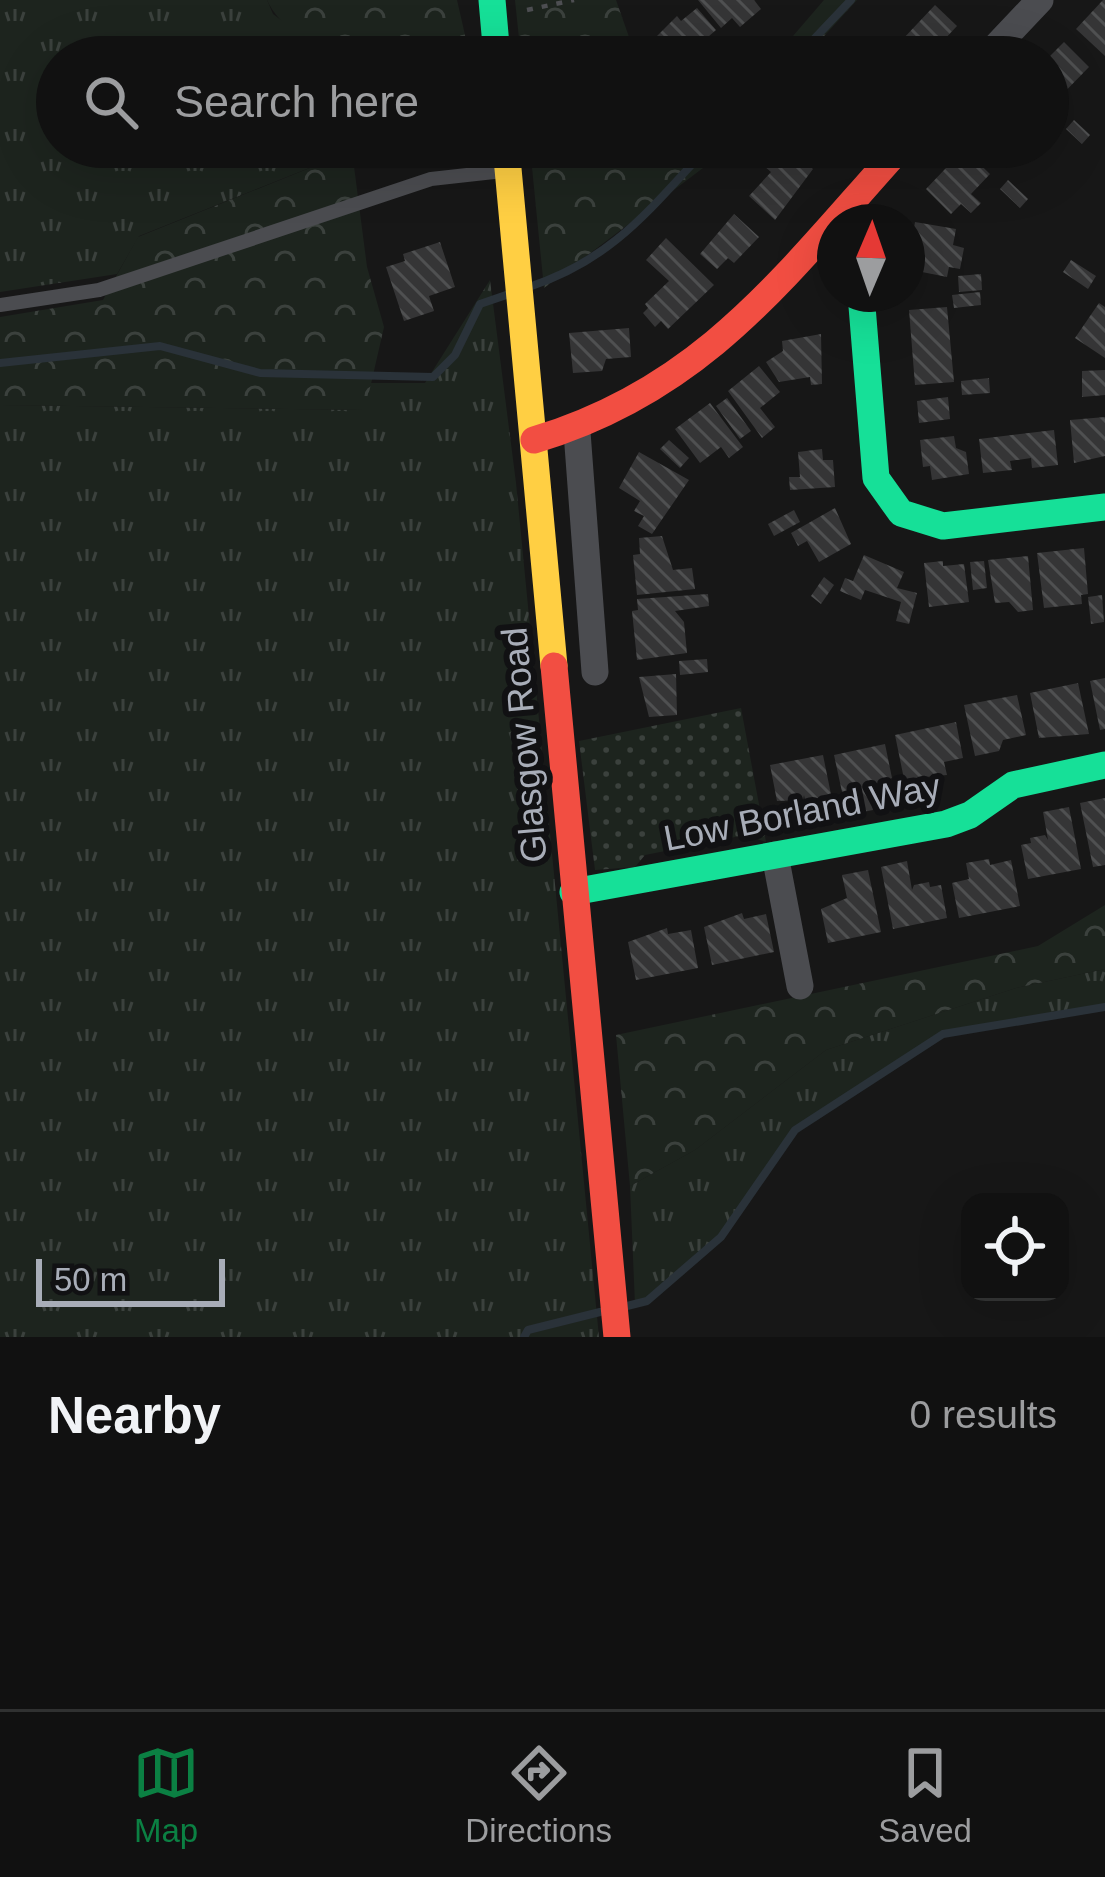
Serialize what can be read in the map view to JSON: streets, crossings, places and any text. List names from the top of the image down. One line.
{"streets":{"street":["Glasgow Road","Low Borland Way"]},"crossings":[["Glasgow Road","Low Borland Way"]],"scale_bar":"50 m","north":"top","page":{"search":"Search here","scale":"50 m","heading":["Nearby","0 results"],"nav":["Map","Directions","Saved"]}}
